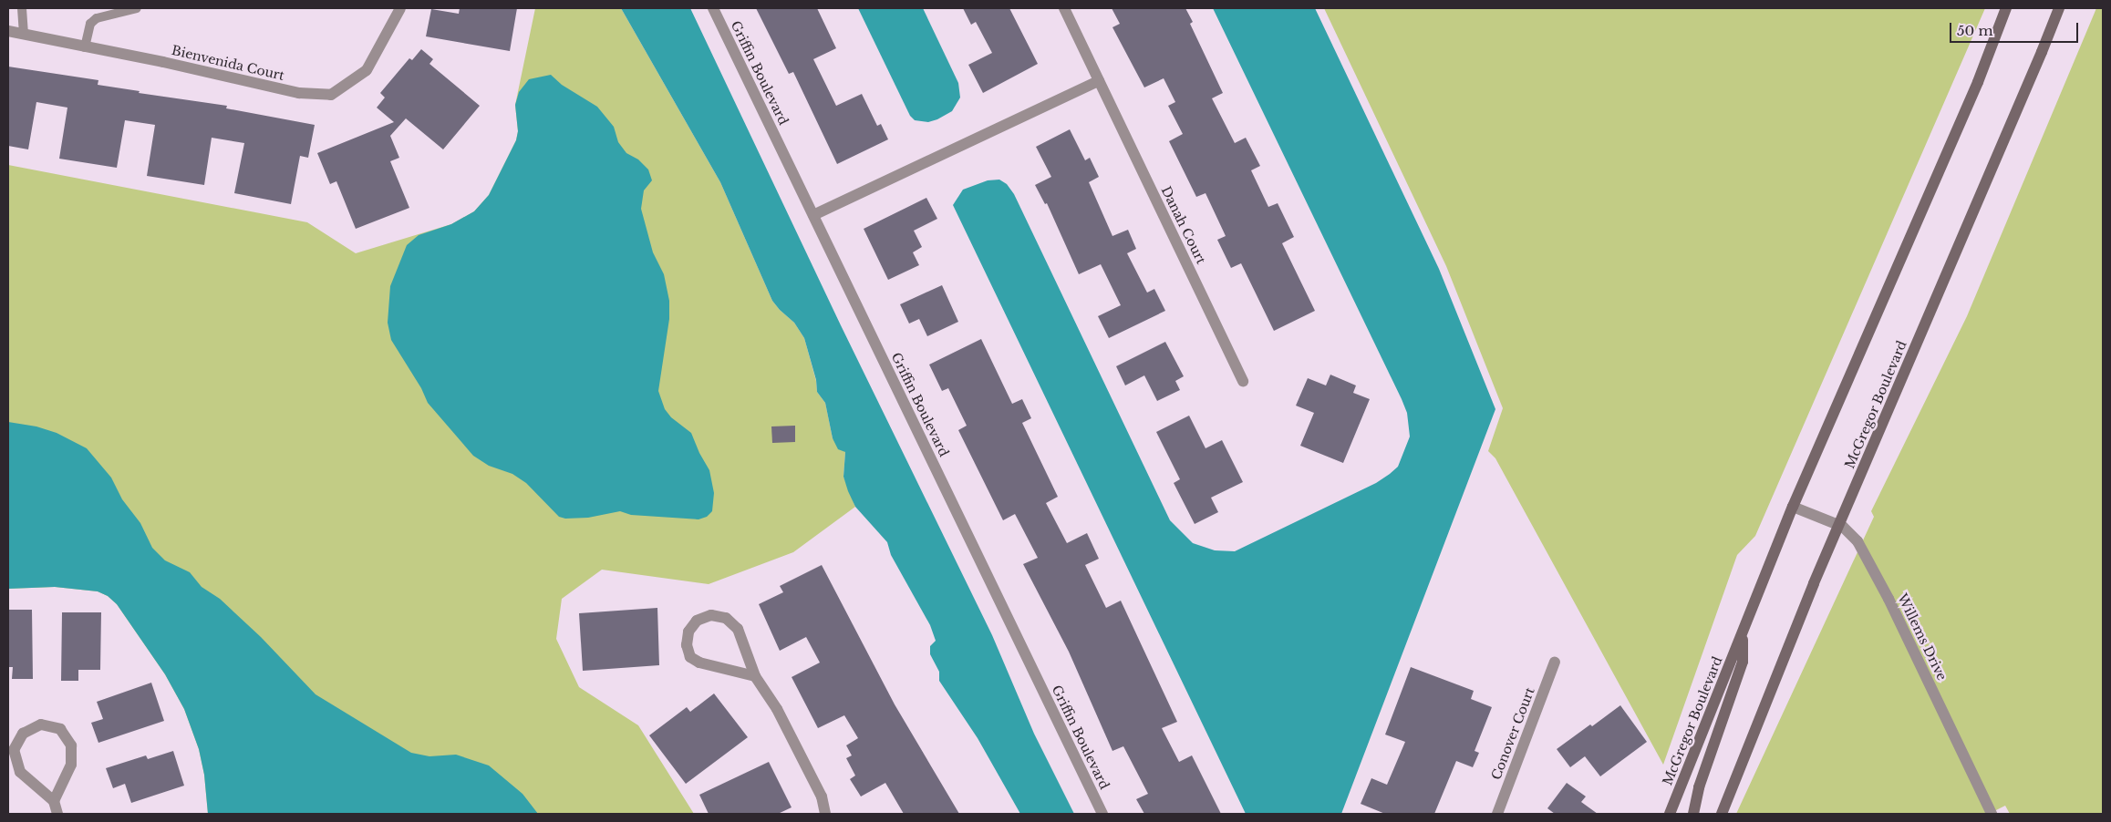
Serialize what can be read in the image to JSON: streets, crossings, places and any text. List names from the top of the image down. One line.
{"streets":{"main road":["McGregor Boulevard"],"street":["Bienvenida Court","Griffin Boulevard","Danah Court","Willems Drive","Conover Court"]},"crossings":[["McGregor Boulevard","Willems Drive"]],"scale_bar":"50 m"}
